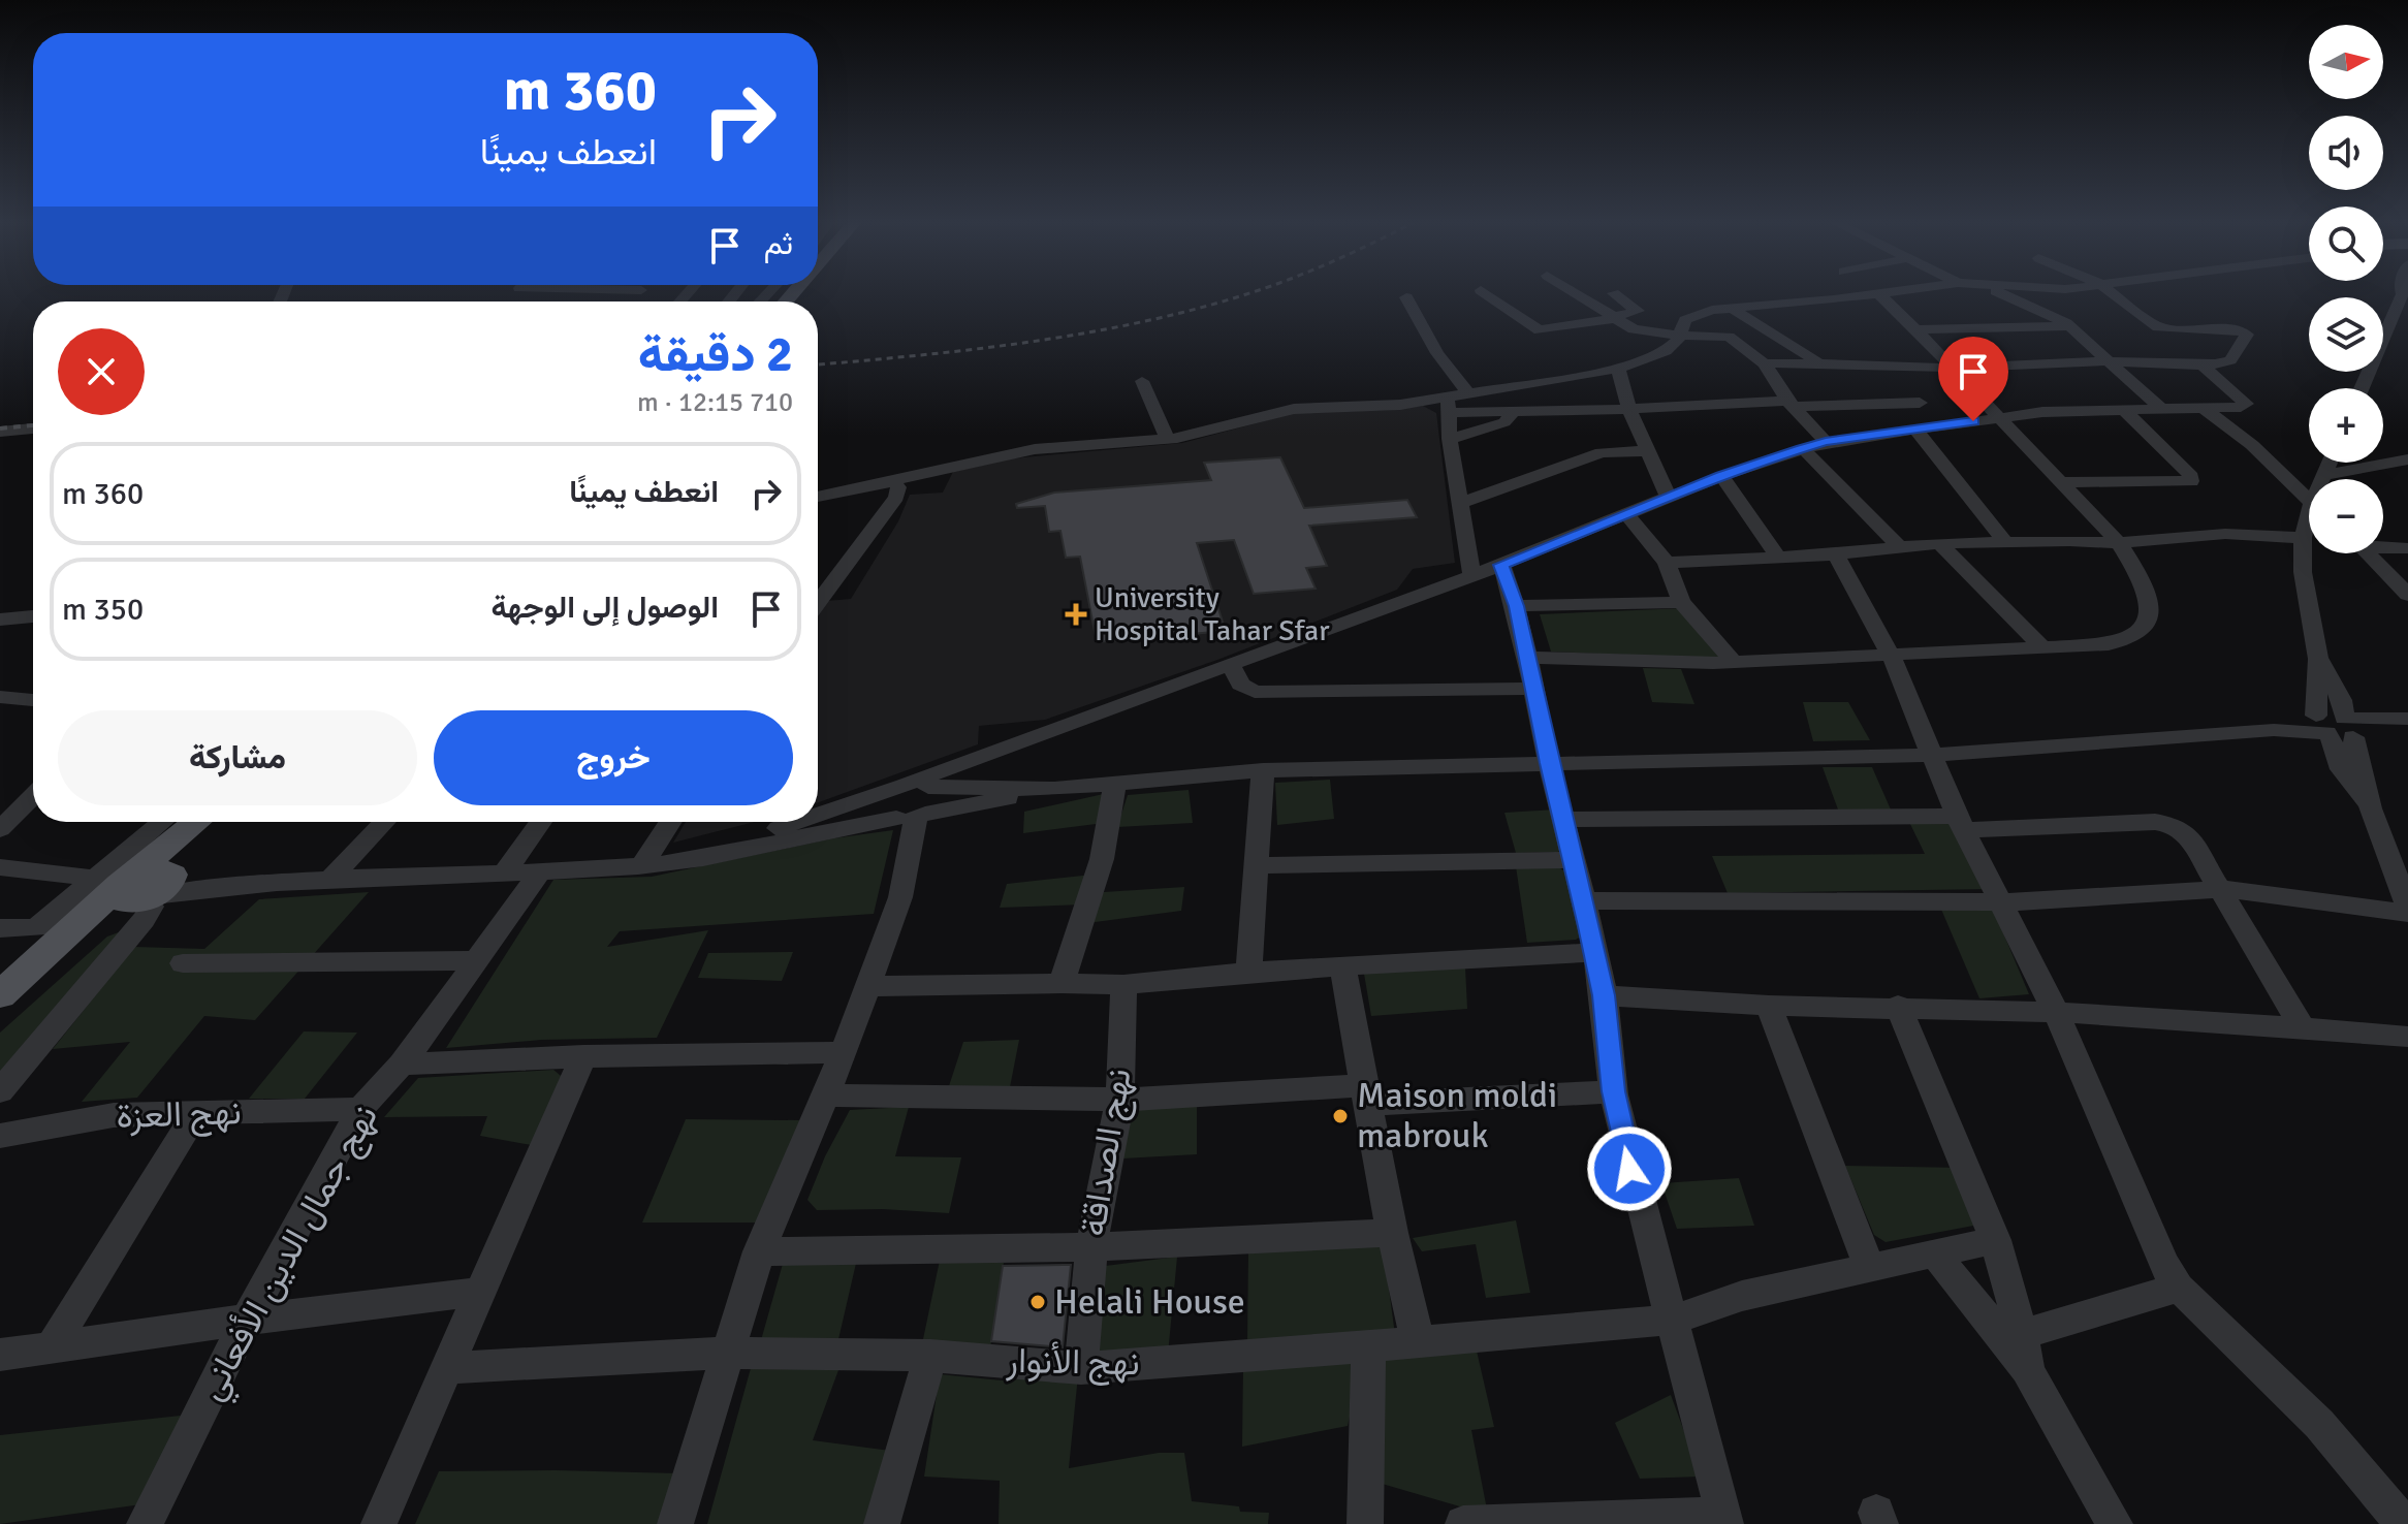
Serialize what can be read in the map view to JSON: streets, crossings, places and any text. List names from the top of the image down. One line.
{"streets":{"street":["نهج العزة","نهج الصداقة","نهج جمال الدين الأفعاني","نهج الأنوار"]},"crossings":[["نهج العزة","نهج جمال الدين الأفعاني"],["نهج الصداقة","نهج الأنوار"]],"places":{"health":["University Hospital Tahar Sfar"],"other":["Maison moldi mabrouk","Helali House"]},"north":"right","page":{"map_buttons":["+","−"],"turn":["360 m","انعطف يمينًا"],"then":"ثم","heading":["2 دقيقة","710 m · 12:15"],"list":[{"name":"انعطف يمينًا","value":"360 m"},{"name":"الوصول إلى الوجهة","value":"350 m"}],"buttons":["خروج","مشاركة"]}}
